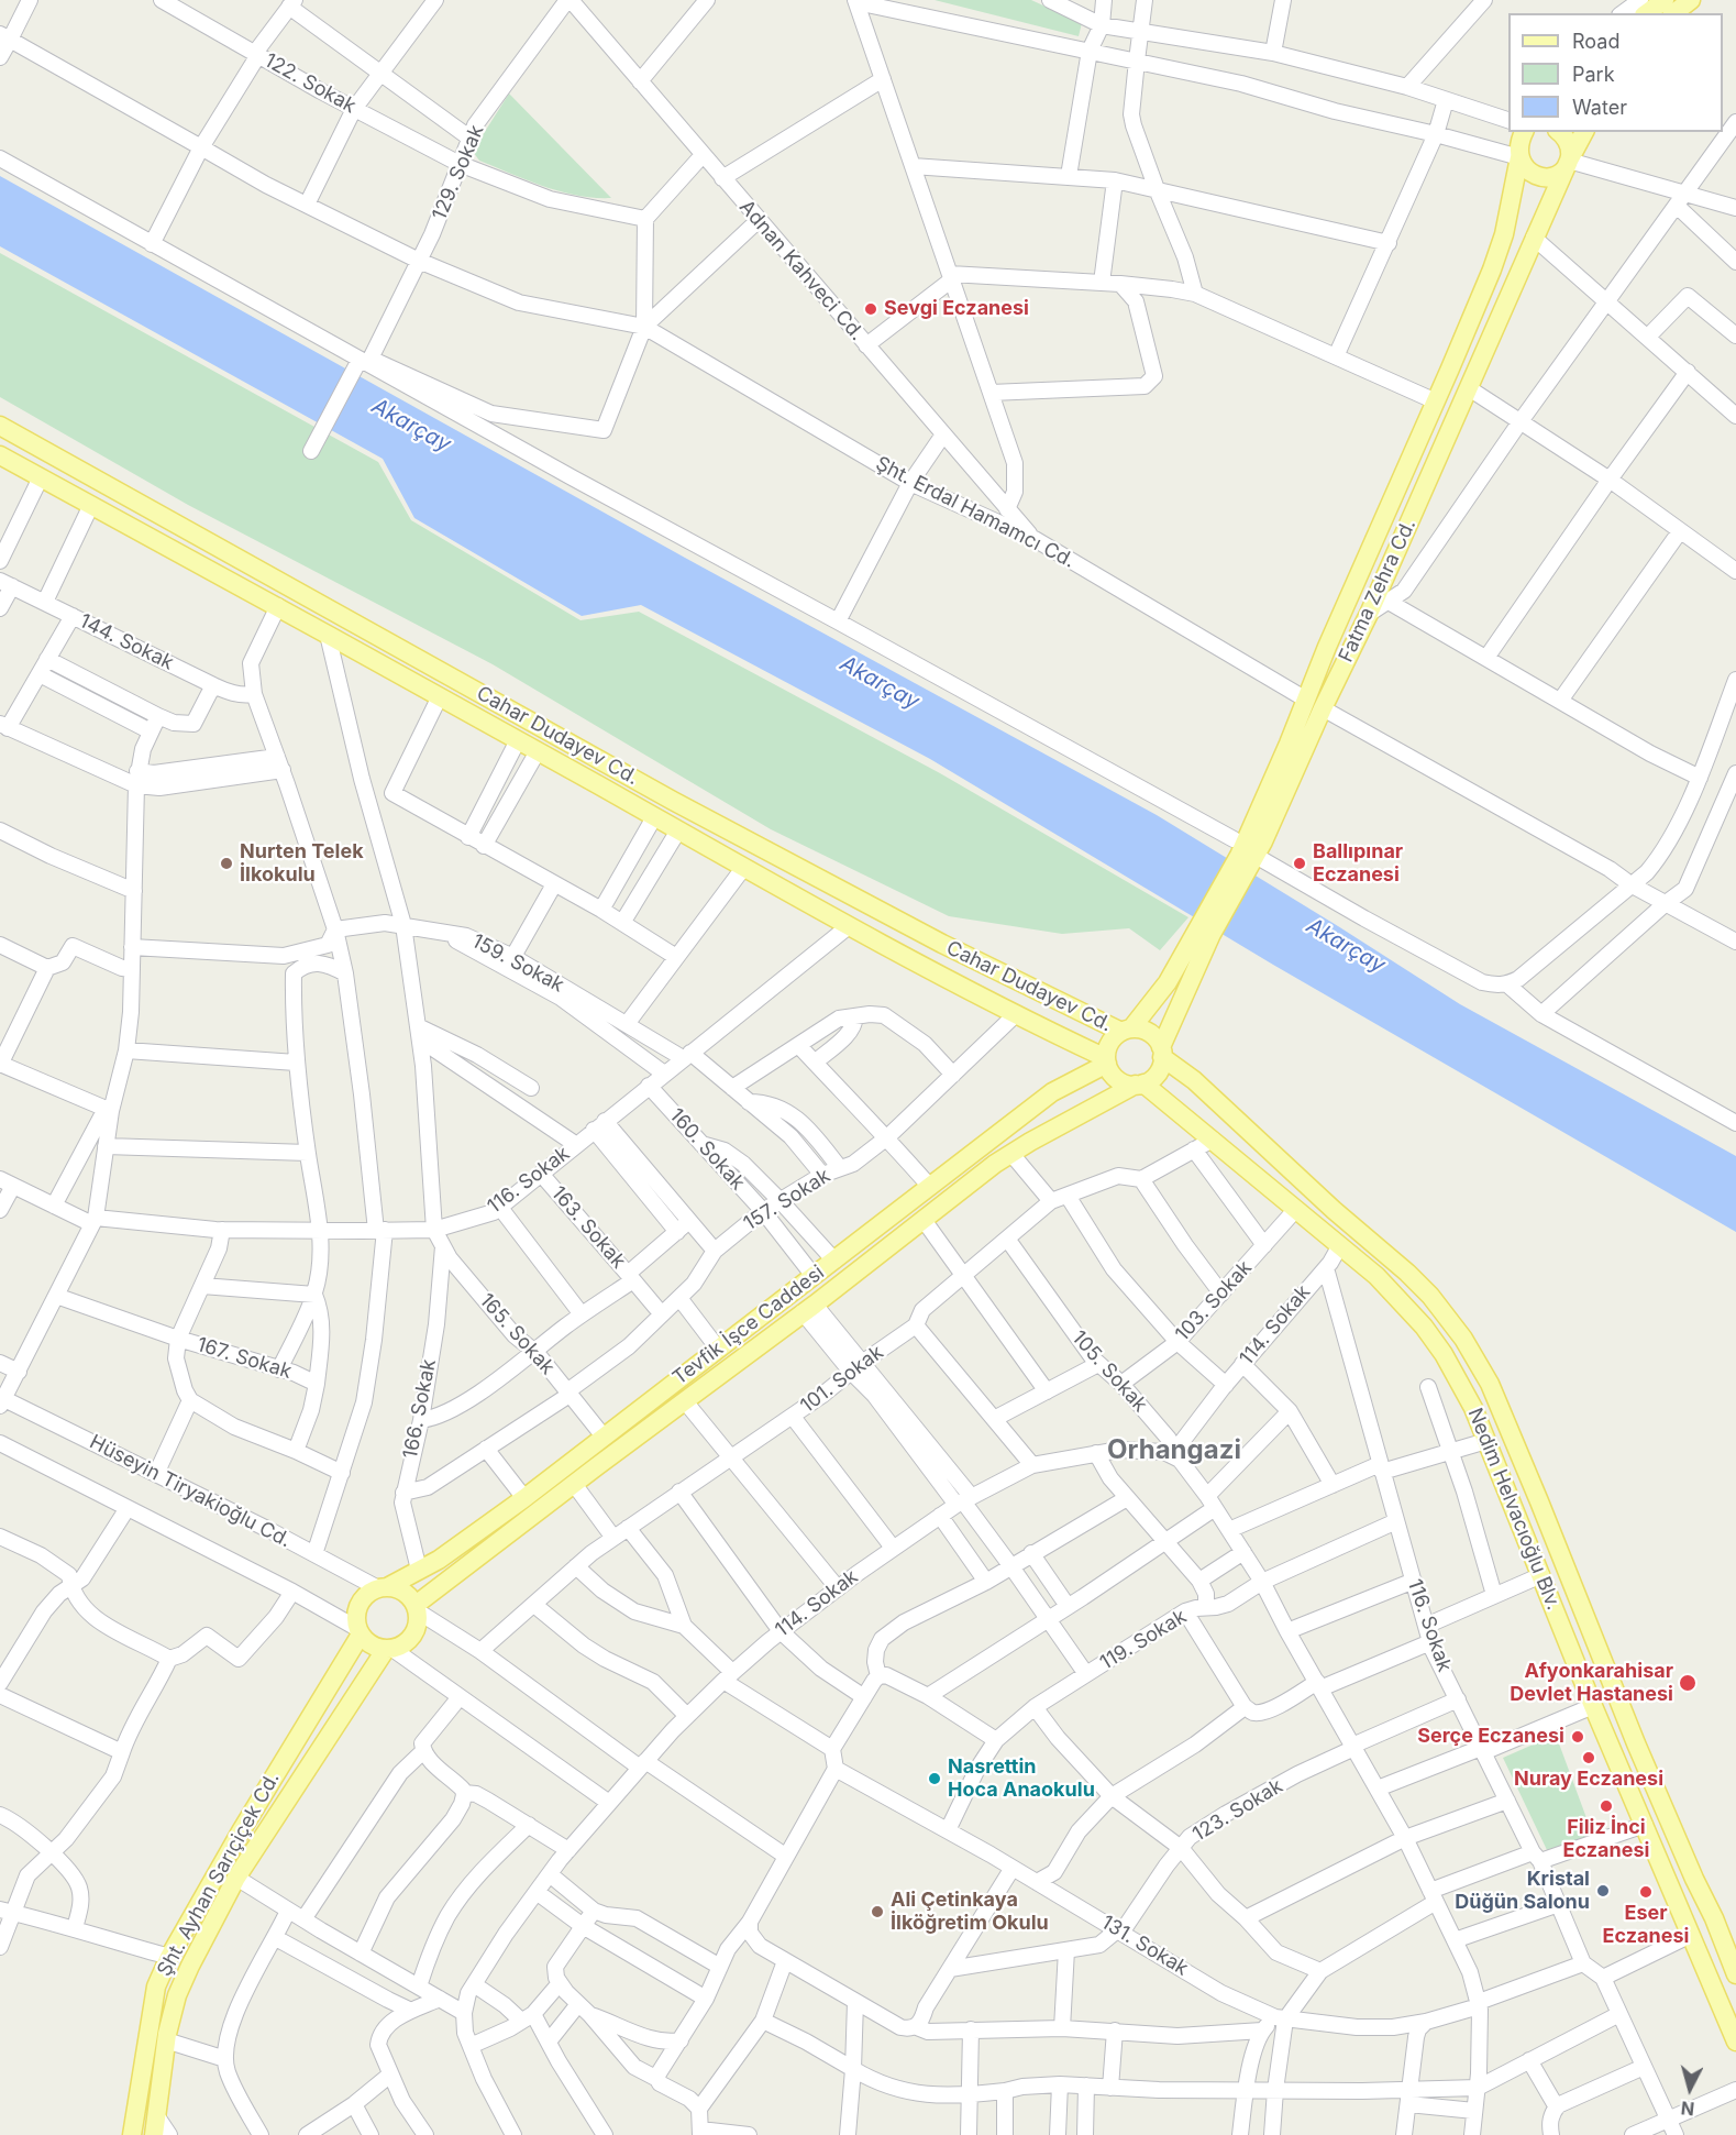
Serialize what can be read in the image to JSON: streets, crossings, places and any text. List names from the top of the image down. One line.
{"streets":{"main road":["Fatma Zehra Cd.","Cahar Dudayev Cd.","Tevfik İşce Caddesi","Hüseyin Tiryakioğlu Cd.","Nedim Helvacıoğlu Blv.","Şht. Ayhan Sarıçiçek Cd."],"street":["122. Sokak","129. Sokak","Adnan Kahveci Cd.","Şht. Erdal Hamamcı Cd.","144. Sokak","159. Sokak","160. Sokak","116. Sokak","157. Sokak","163. Sokak","103. Sokak","114. Sokak","165. Sokak","167. Sokak","105. Sokak","101. Sokak","166. Sokak","119. Sokak","123. Sokak","131. Sokak"]},"crossings":[["122. Sokak","129. Sokak"],["129. Sokak","Adnan Kahveci Cd."],["129. Sokak","Şht. Erdal Hamamcı Cd."],["Adnan Kahveci Cd.","Şht. Erdal Hamamcı Cd."],["Şht. Erdal Hamamcı Cd.","Fatma Zehra Cd."],["Fatma Zehra Cd.","Cahar Dudayev Cd."],["Fatma Zehra Cd.","Tevfik İşce Caddesi"],["Fatma Zehra Cd.","Nedim Helvacıoğlu Blv."],["Cahar Dudayev Cd.","116. Sokak"],["Cahar Dudayev Cd.","157. Sokak"],["Cahar Dudayev Cd.","Tevfik İşce Caddesi"],["Cahar Dudayev Cd.","Nedim Helvacıoğlu Blv."],["159. Sokak","116. Sokak"],["159. Sokak","157. Sokak"],["160. Sokak","116. Sokak"],["160. Sokak","157. Sokak"],["160. Sokak","Tevfik İşce Caddesi"],["116. Sokak","163. Sokak"],["116. Sokak","114. Sokak"],["116. Sokak","165. Sokak"],["116. Sokak","119. Sokak"],["116. Sokak","123. Sokak"],["116. Sokak","131. Sokak"],["157. Sokak","165. Sokak"],["157. Sokak","166. Sokak"],["163. Sokak","165. Sokak"],["163. Sokak","166. Sokak"],["103. Sokak","105. Sokak"],["103. Sokak","Nedim Helvacıoğlu Blv."],["Tevfik İşce Caddesi","165. Sokak"],["Tevfik İşce Caddesi","166. Sokak"],["Tevfik İşce Caddesi","Hüseyin Tiryakioğlu Cd."],["Tevfik İşce Caddesi","Nedim Helvacıoğlu Blv."],["Tevfik İşce Caddesi","Şht. Ayhan Sarıçiçek Cd."],["114. Sokak","105. Sokak"],["114. Sokak","Hüseyin Tiryakioğlu Cd."],["114. Sokak","Nedim Helvacıoğlu Blv."],["165. Sokak","166. Sokak"],["105. Sokak","101. Sokak"],["101. Sokak","Hüseyin Tiryakioğlu Cd."],["101. Sokak","Nedim Helvacıoğlu Blv."],["Hüseyin Tiryakioğlu Cd.","Şht. Ayhan Sarıçiçek Cd."],["119. Sokak","131. Sokak"],["123. Sokak","131. Sokak"]],"districts":["Orhangazi"],"water":["Akarçay"],"places":["Sevgi Eczanesi","Nurten Telek İlkokulu","Ballıpınar Eczanesi","Afyonkarahisar Devlet Hastanesi","Serçe Eczanesi","Nuray Eczanesi","Nasrettin Hoca Anaokulu","Filiz İnci Eczanesi","Kristal Düğün Salonu","Eser Eczanesi","Ali Çetinkaya İlköğretim Okulu"],"legend":["Road","Park","Water"],"north":"bottom"}
